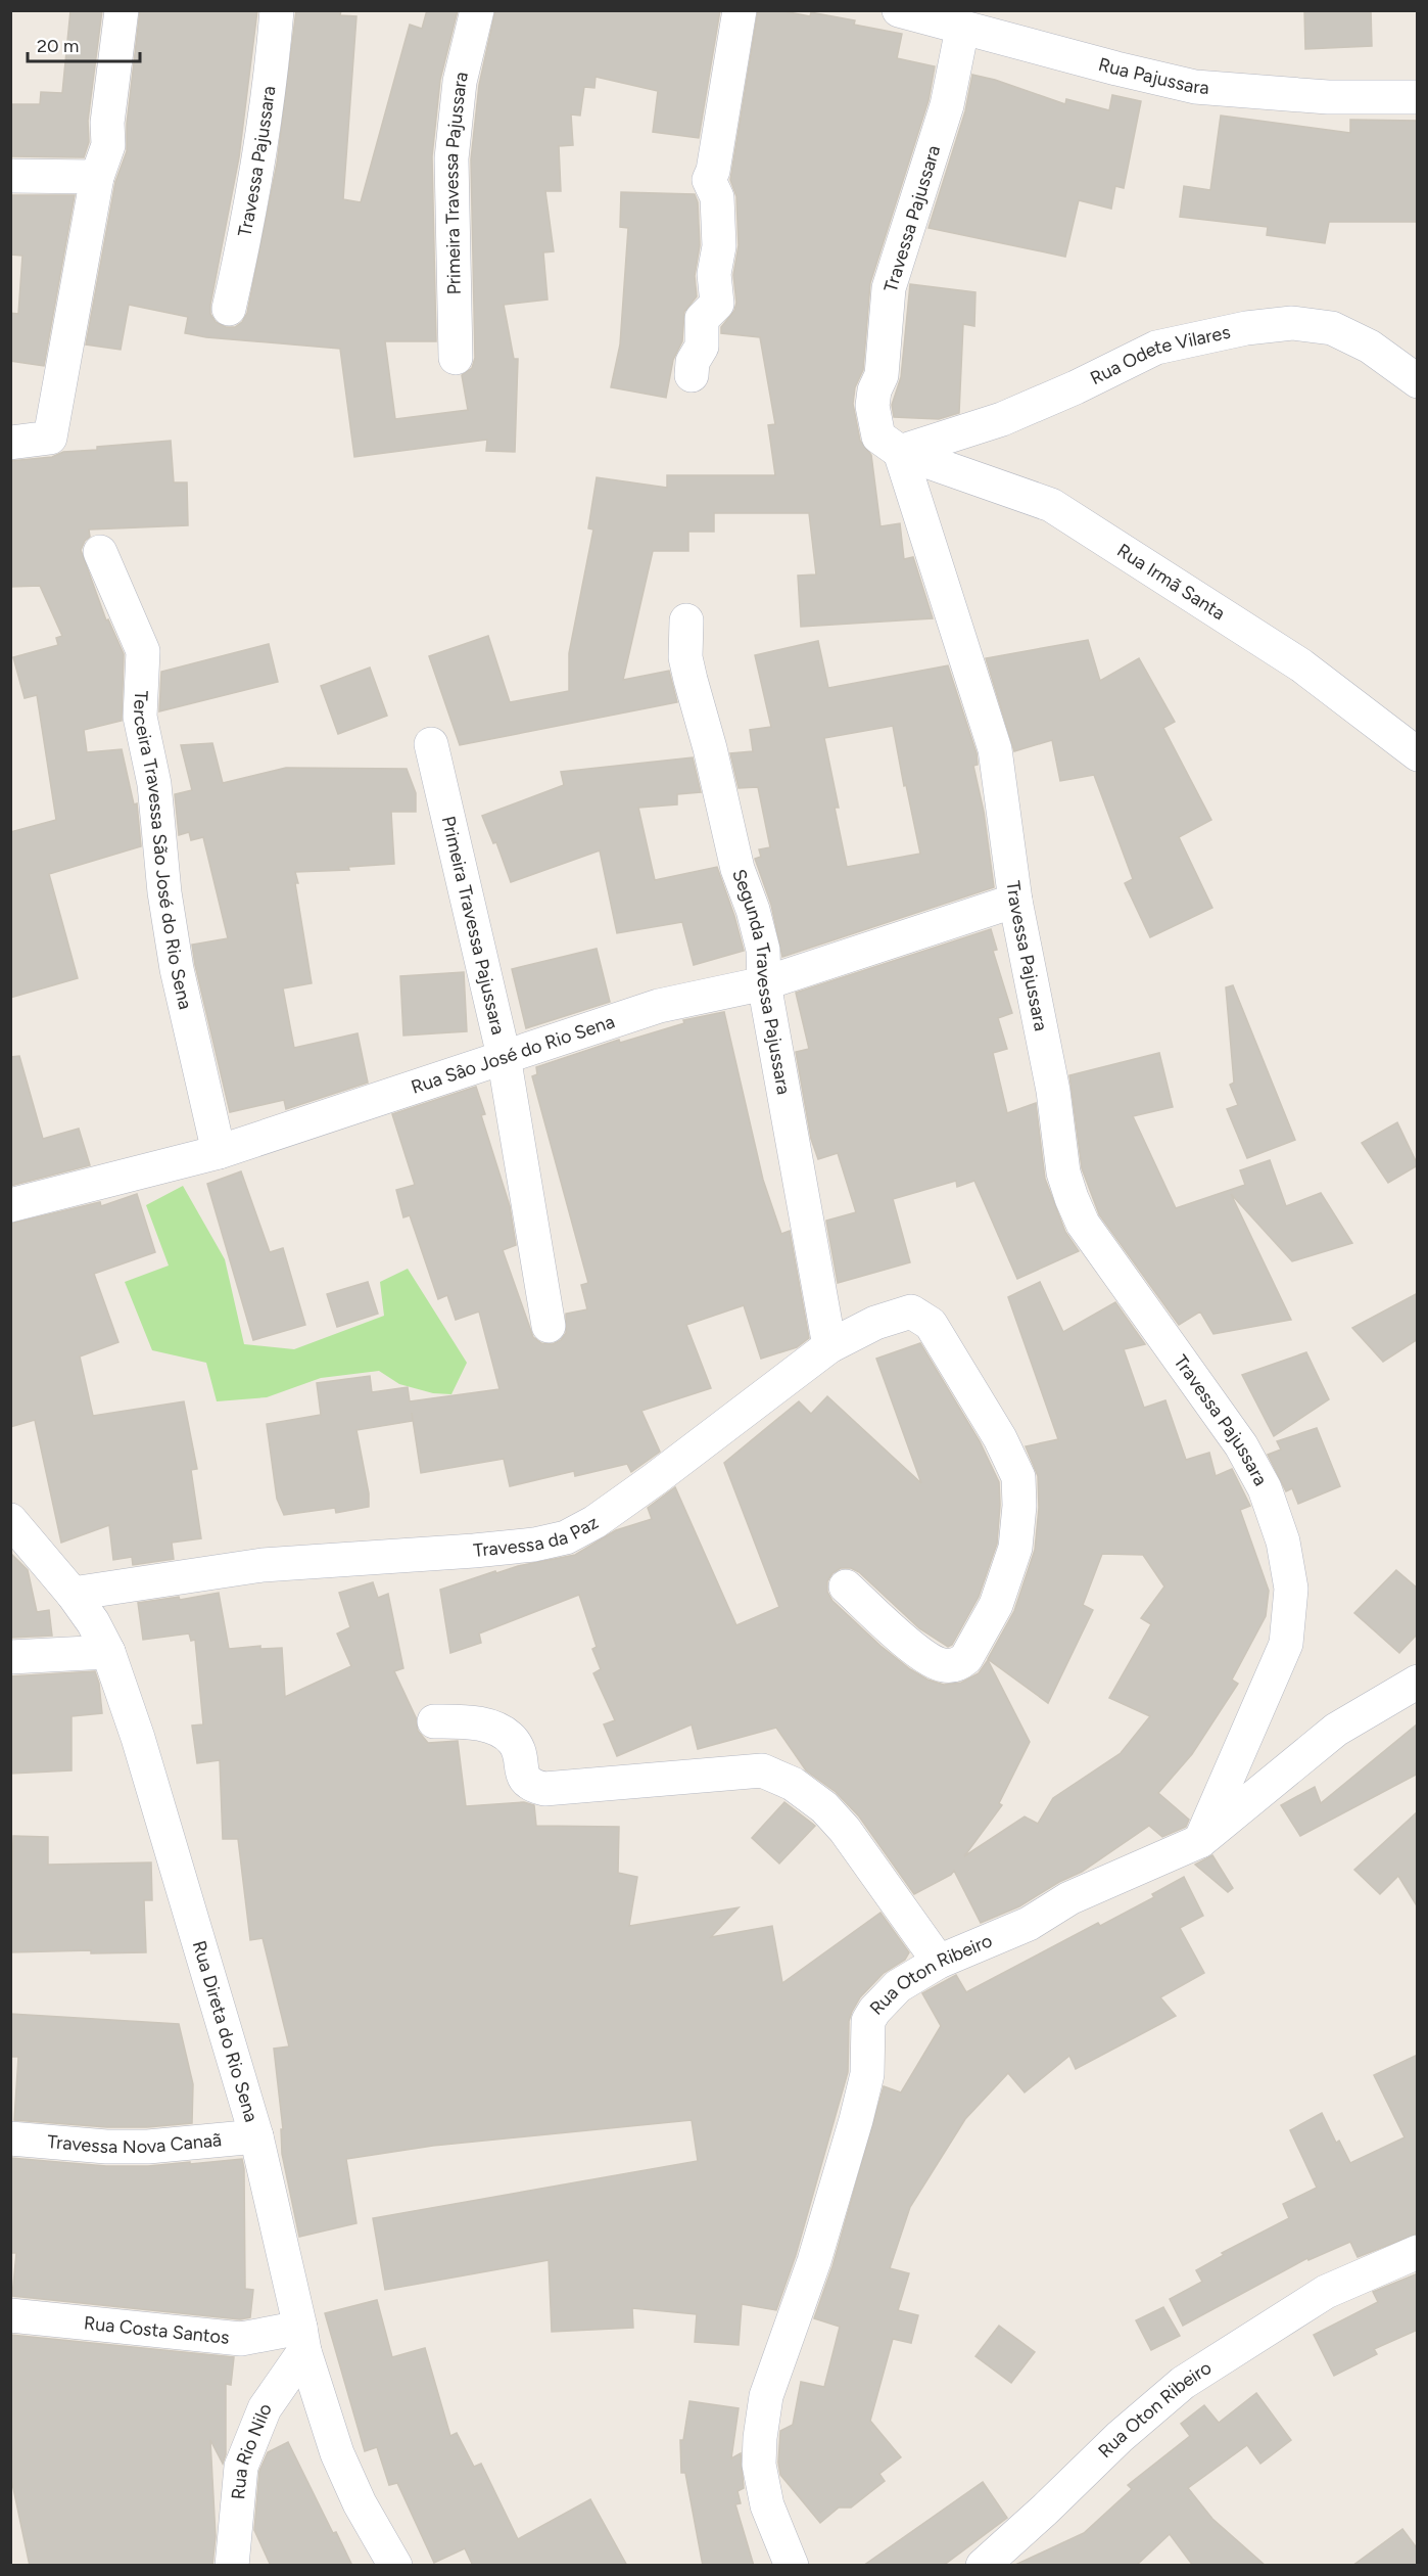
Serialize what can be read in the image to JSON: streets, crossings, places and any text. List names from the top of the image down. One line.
{"streets":{"street":["Rua Pajussara","Travessa Pajussara","Primeira Travessa Pajussara","Rua Odete Vilares","Rua Irmã Santa","Terceira Travessa São José do Rio Sena","Segunda Travessa Pajussara","Rua Sâo José do Rio Sena","Travessa da Paz","Rua Oton Ribeiro","Rua Direta do Rio Sena","Travessa Nova Canaã","Rua Costa Santos","Rua Rio Nilo"]},"crossings":[["Rua Pajussara","Travessa Pajussara"],["Travessa Pajussara","Rua Odete Vilares"],["Travessa Pajussara","Rua Irmã Santa"],["Travessa Pajussara","Rua Sâo José do Rio Sena"],["Travessa Pajussara","Rua Oton Ribeiro"],["Primeira Travessa Pajussara","Rua Sâo José do Rio Sena"],["Rua Odete Vilares","Rua Irmã Santa"],["Terceira Travessa São José do Rio Sena","Rua Sâo José do Rio Sena"],["Segunda Travessa Pajussara","Rua Sâo José do Rio Sena"],["Segunda Travessa Pajussara","Travessa da Paz"],["Travessa da Paz","Rua Direta do Rio Sena"],["Rua Direta do Rio Sena","Travessa Nova Canaã"],["Rua Direta do Rio Sena","Rua Costa Santos"],["Rua Direta do Rio Sena","Rua Rio Nilo"],["Rua Costa Santos","Rua Rio Nilo"]],"scale_bar":"20 m"}
